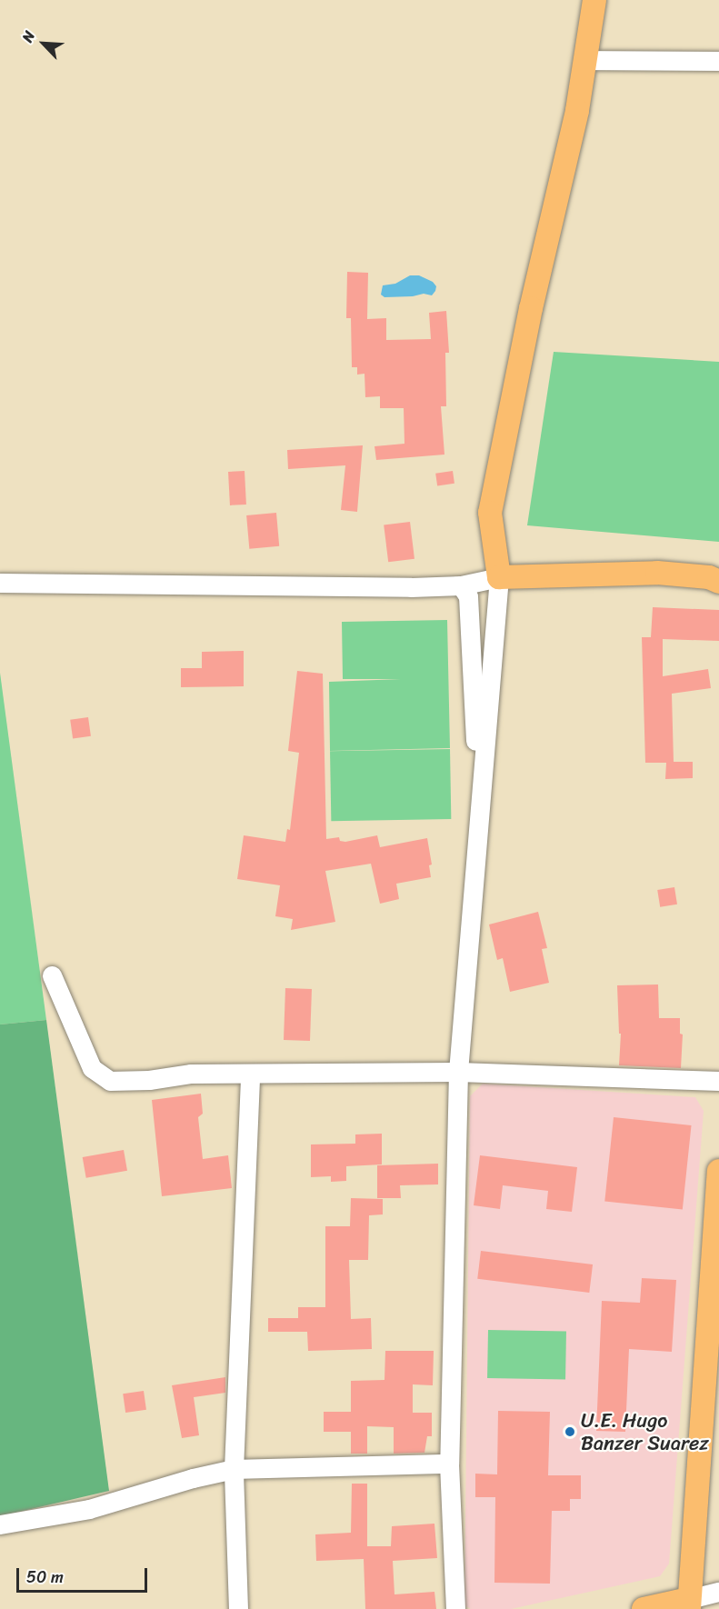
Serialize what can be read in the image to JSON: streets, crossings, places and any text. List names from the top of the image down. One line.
{"places":["U.E. Hugo Banzer Suarez"],"scale_bar":"50 m","north":"top left"}
